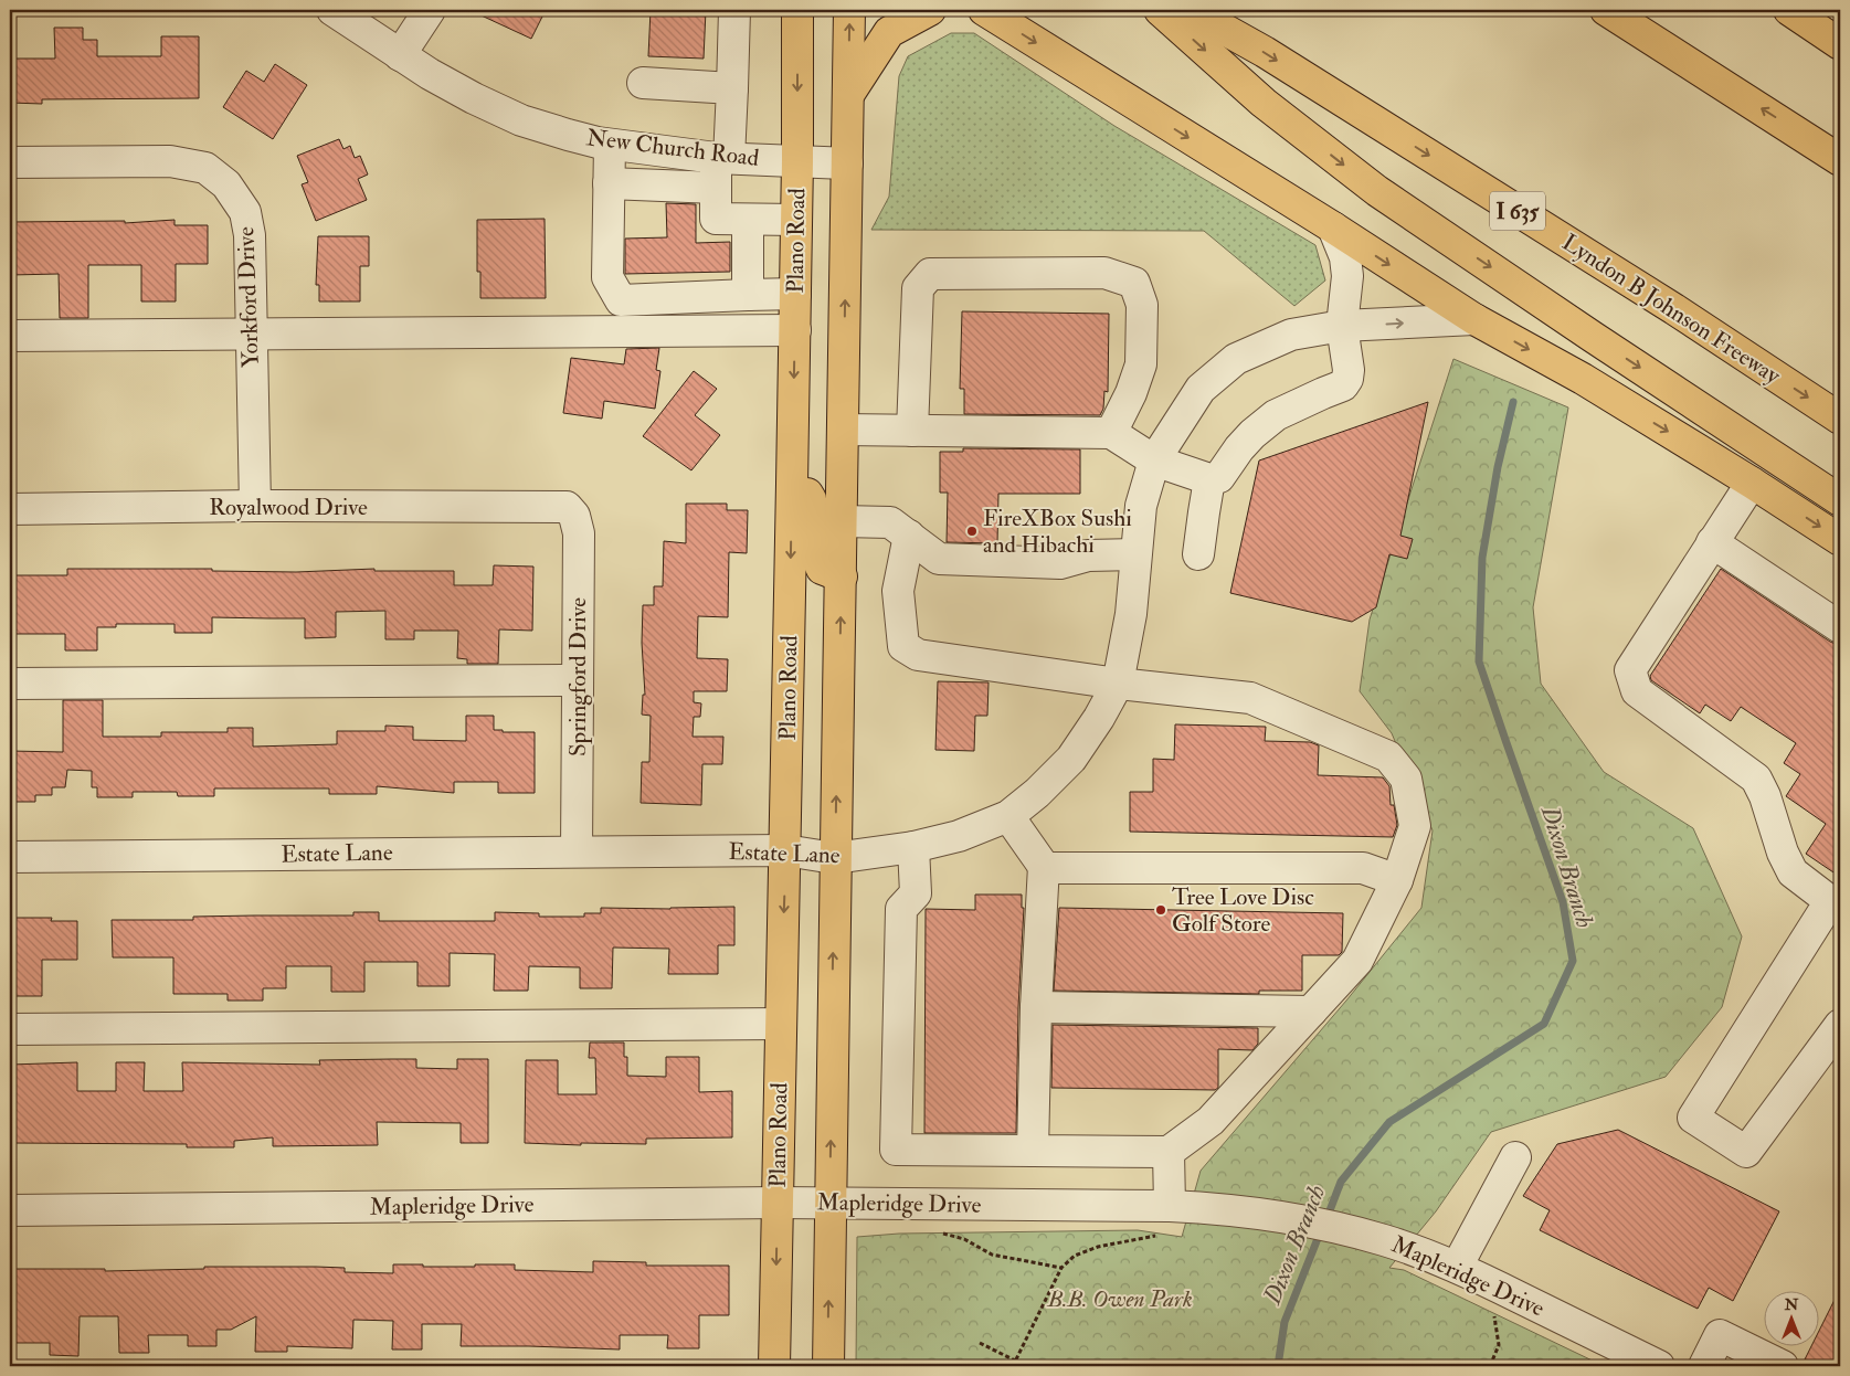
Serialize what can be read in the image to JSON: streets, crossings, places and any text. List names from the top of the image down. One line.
{"streets":{"main road":["I 635","Plano Road","Lyndon B Johnson Freeway"],"street":["New Church Road","Yorkford Drive","Royalwood Drive","Springford Drive","Estate Lane","Mapleridge Drive"]},"crossings":[["New Church Road","Plano Road"],["Plano Road","Estate Lane"],["Plano Road","Mapleridge Drive"],["Yorkford Drive","Royalwood Drive"],["Royalwood Drive","Springford Drive"],["Springford Drive","Estate Lane"]],"water":["Dixon Branch"],"parks":["B.B. Owen Park"],"places":["FireXBox Sushi and Hibachi","Tree Love Disc Golf Store"],"north":"top"}
